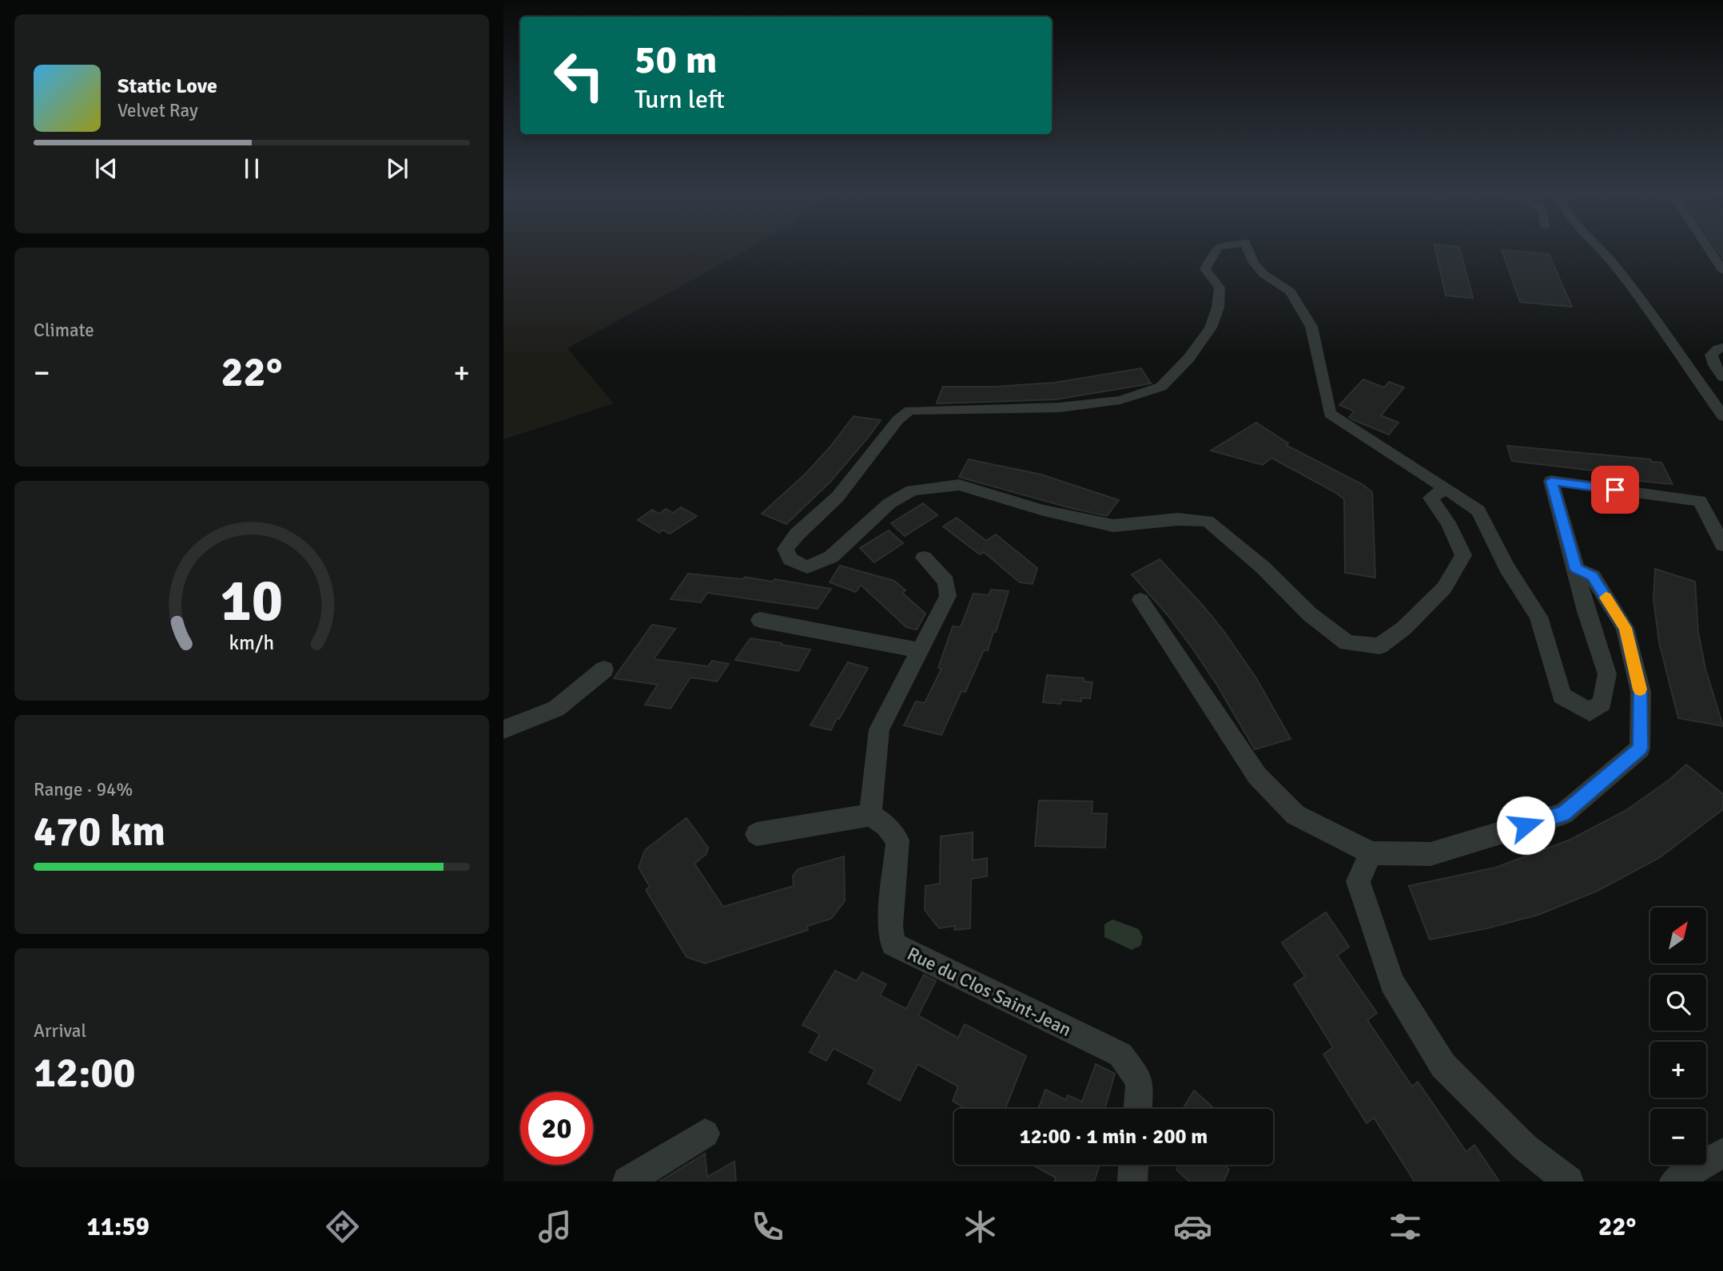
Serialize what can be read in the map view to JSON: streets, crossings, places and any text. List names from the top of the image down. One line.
{"streets":{"street":["Rue du Clos Saint-Jean"]},"north":"top right","page":{"turn":["50 m","Turn left"],"song":["Static Love","Velvet Ray"],"tile":["Climate",["Range · 94%","470 km"],["Arrival","12:00"]],"heat":["−","22°","+"],"map_buttons":["+","−"],"limit":"20","trip":"12:00 · 1 min · 200 m","tabs":["11:59","22°"],"gauge":["10","km/h"]}}
